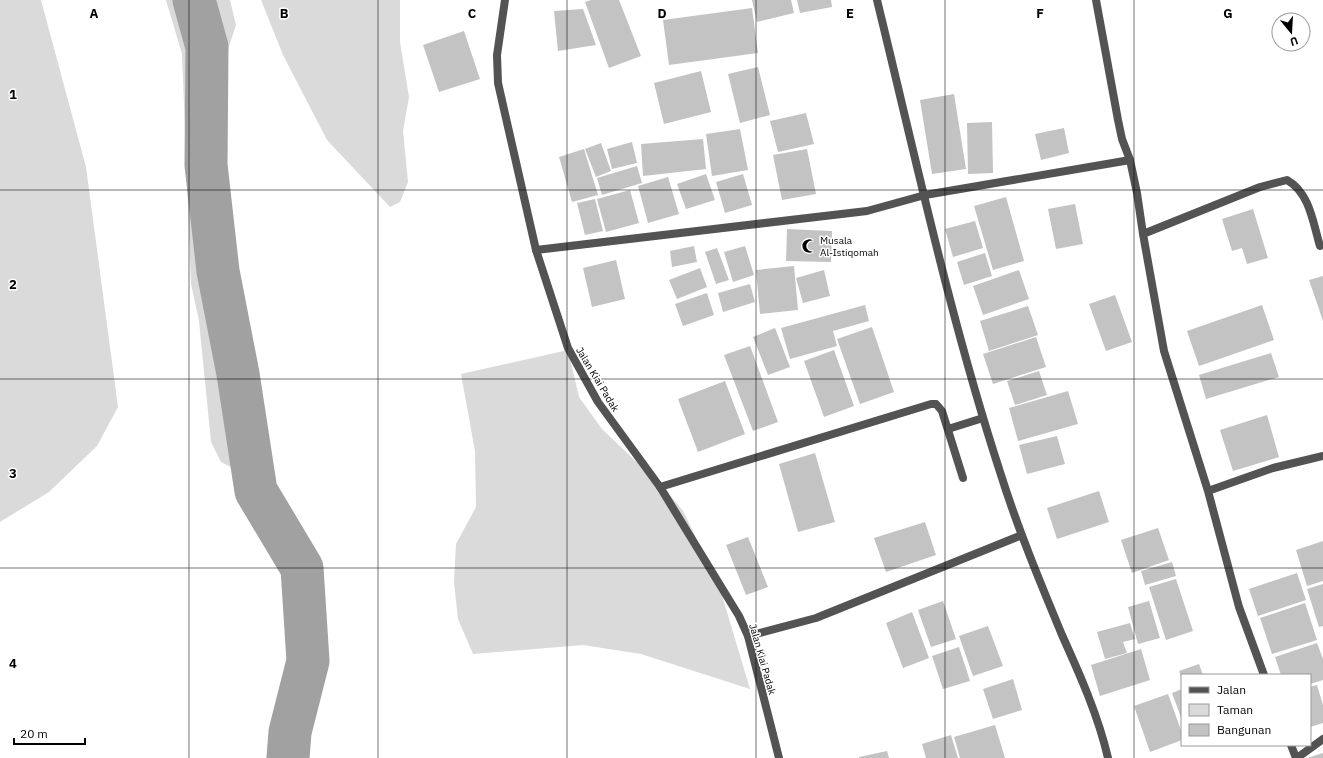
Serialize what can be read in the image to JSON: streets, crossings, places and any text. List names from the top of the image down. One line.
{"streets":{"street":["Jalan Kiai Padak"]},"places":{"mosque":["Musala Al-Istiqomah"]},"legend":["Jalan","Taman","Bangunan"],"scale_bar":"20 m","north":"bottom","grid":{"columns":["A","B","C","D","E","F","G"],"rows":["1","2","3","4"]}}
